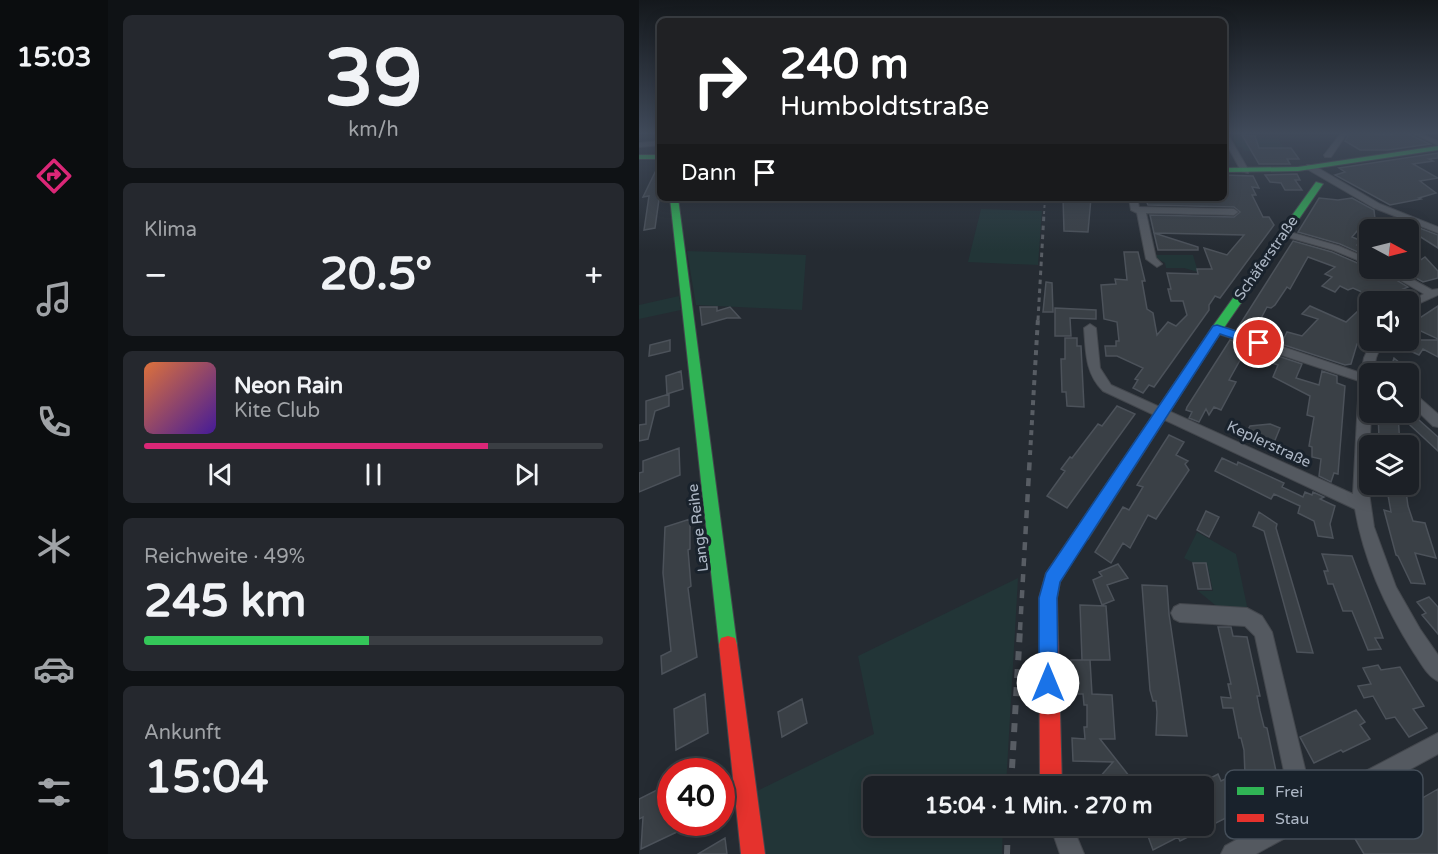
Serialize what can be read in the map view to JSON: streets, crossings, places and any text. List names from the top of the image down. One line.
{"streets":{"street":["Schäferstraße","Keplerstraße","Lange Reihe"]},"crossings":[["Schäferstraße","Keplerstraße"]],"legend":["Frei","Stau"],"north":"right","page":{"tabs":"15:03","tile":[["39","km/h"],"Klima",["Reichweite · 49%","245 km"],["Ankunft","15:04"]],"turn":["240 m","Humboldtstraße"],"then":"Dann","heat":["−","20.5°","+"],"song":["Neon Rain","Kite Club"],"limit":"40","trip":"15:04 · 1 Min. · 270 m"}}
